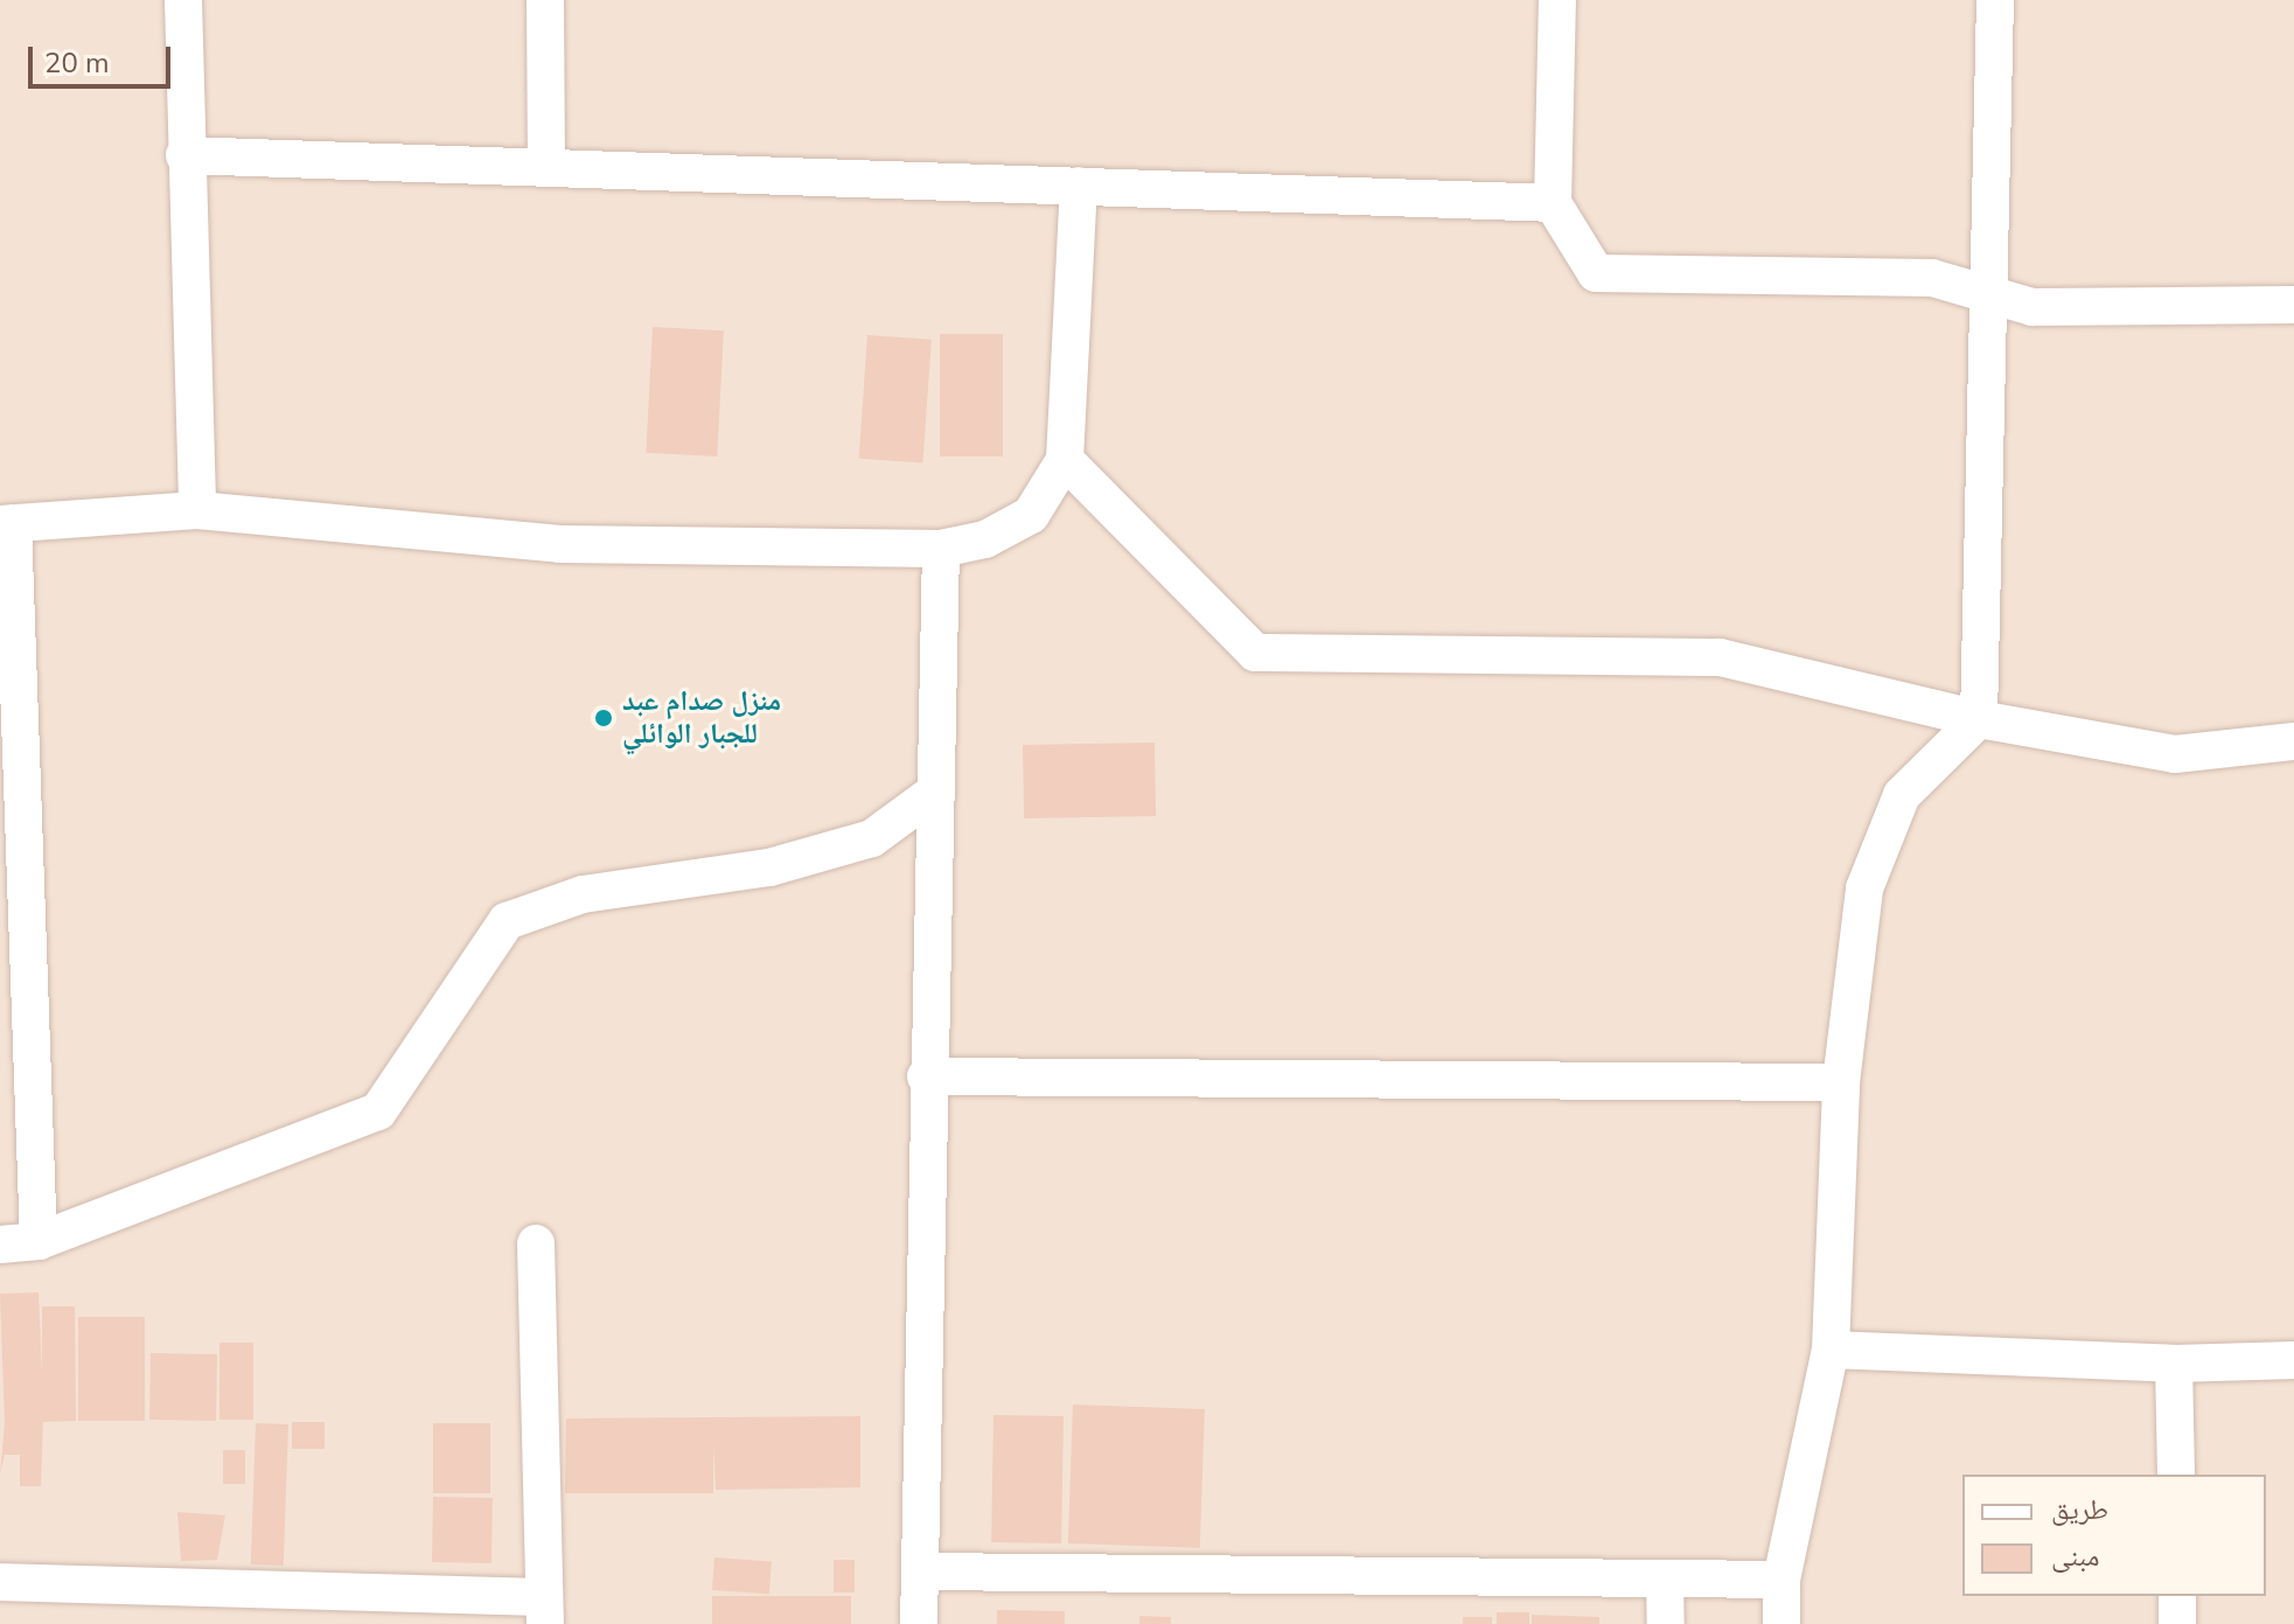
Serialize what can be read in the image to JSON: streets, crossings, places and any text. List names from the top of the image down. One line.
{"places":["منزل صدام عبد للجبار الوائلي"],"legend":["طريق","مبنى"],"scale_bar":"20 m"}
